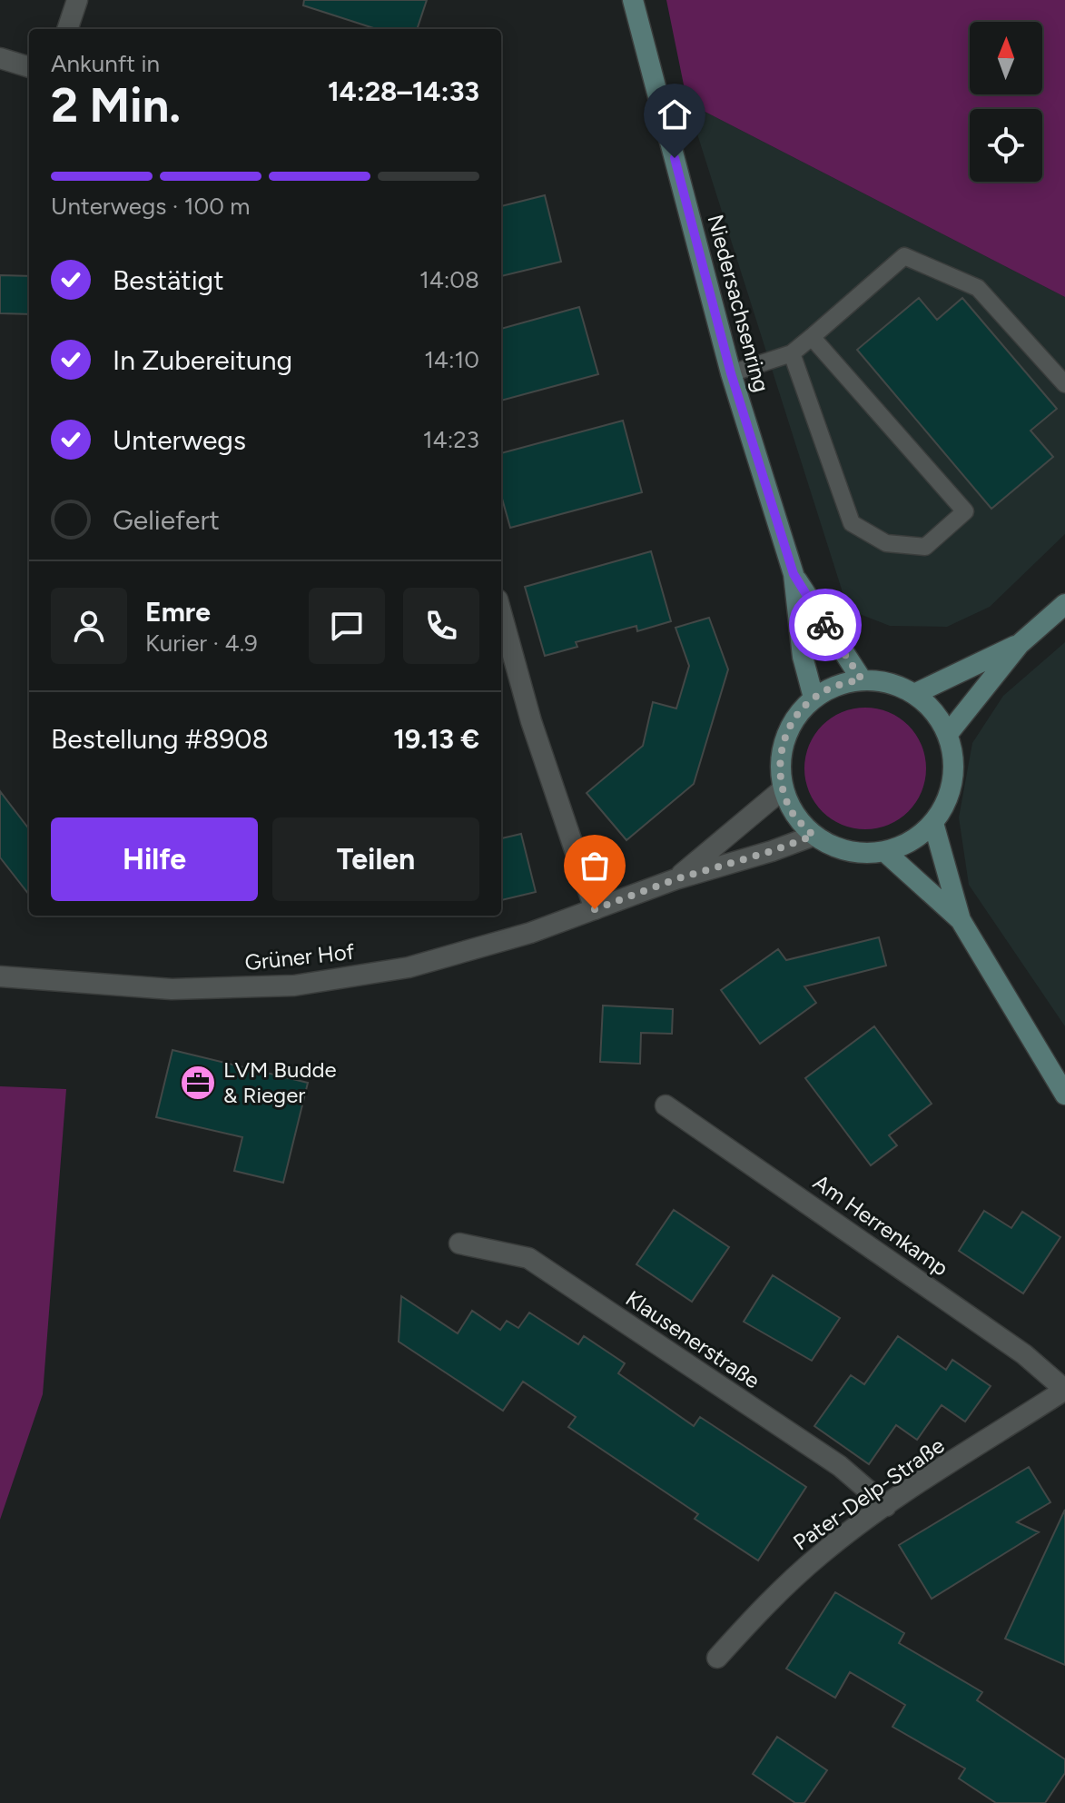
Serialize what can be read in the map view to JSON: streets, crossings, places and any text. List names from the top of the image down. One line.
{"streets":{"main road":["Niedersachsenring"],"street":["Grüner Hof","Am Herrenkamp","Klausenerstraße","Pater-Delp-Straße"]},"crossings":[["Niedersachsenring","Grüner Hof"],["Am Herrenkamp","Pater-Delp-Straße"],["Klausenerstraße","Pater-Delp-Straße"]],"places":{"office":["LVM Budde & Rieger"]},"north":"top","page":{"heading":["2 Min.","Ankunft in","14:28–14:33"],"panel":["Emre","Kurier · 4.9","Bestellung #8908","19.13 €"],"bar":"Unterwegs · 100 m","list":[["Bestätigt","14:08"],["In Zubereitung","14:10"],["Unterwegs","14:23"],"Geliefert"],"buttons":["Hilfe","Teilen"]}}
